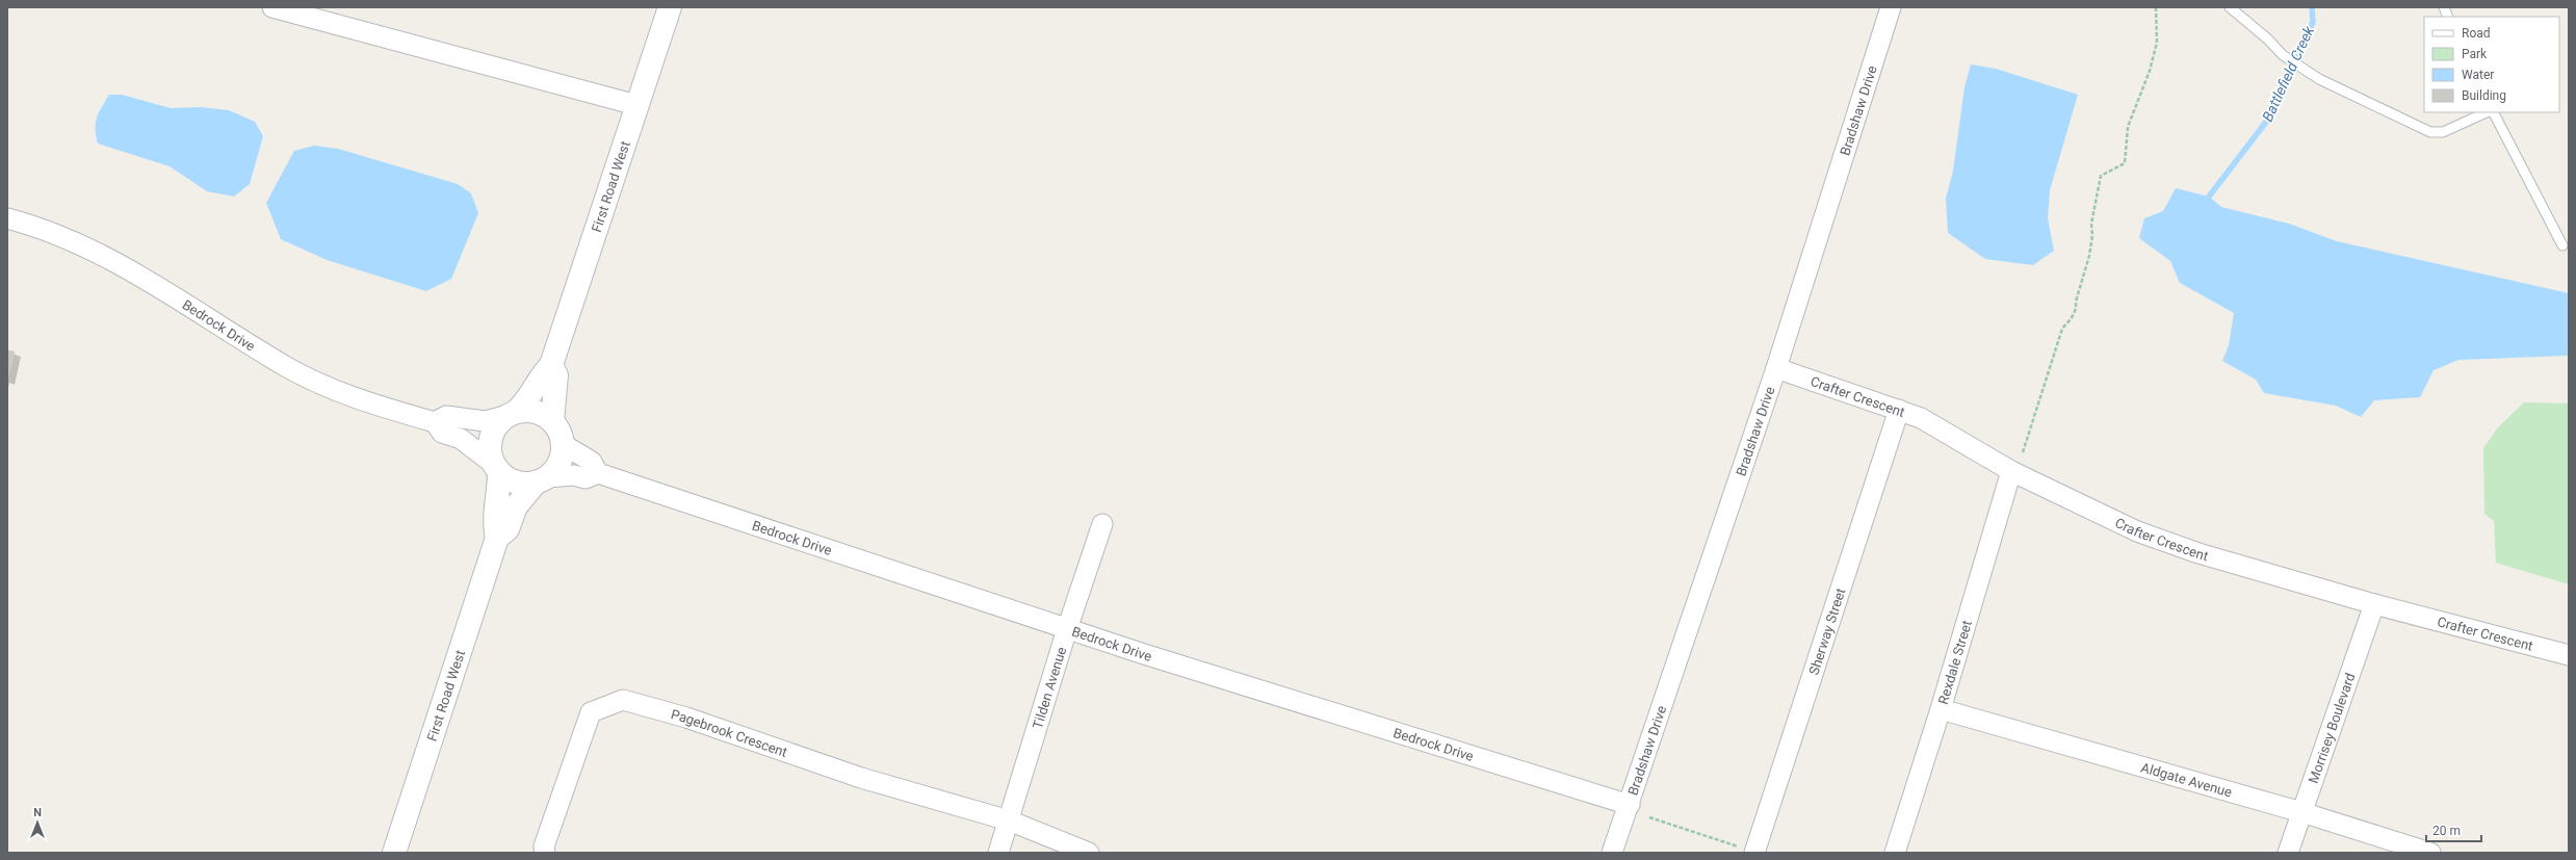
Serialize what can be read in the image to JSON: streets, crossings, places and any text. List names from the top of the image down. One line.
{"streets":{"street":["Bradshaw Drive","First Road West","Bedrock Drive","Crafter Crescent","Sherway Street","Rexdale Street","Tilden Avenue","Morrisey Boulevard","Pagebrook Crescent","Aldgate Avenue"]},"crossings":[["Bradshaw Drive","Bedrock Drive"],["Bradshaw Drive","Crafter Crescent"],["First Road West","Bedrock Drive"],["Bedrock Drive","Tilden Avenue"],["Crafter Crescent","Sherway Street"],["Crafter Crescent","Rexdale Street"],["Crafter Crescent","Morrisey Boulevard"],["Rexdale Street","Aldgate Avenue"],["Tilden Avenue","Pagebrook Crescent"],["Morrisey Boulevard","Aldgate Avenue"]],"water":["Battlefield Creek"],"legend":["Road","Park","Water","Building"],"scale_bar":"20 m","north":"top"}
